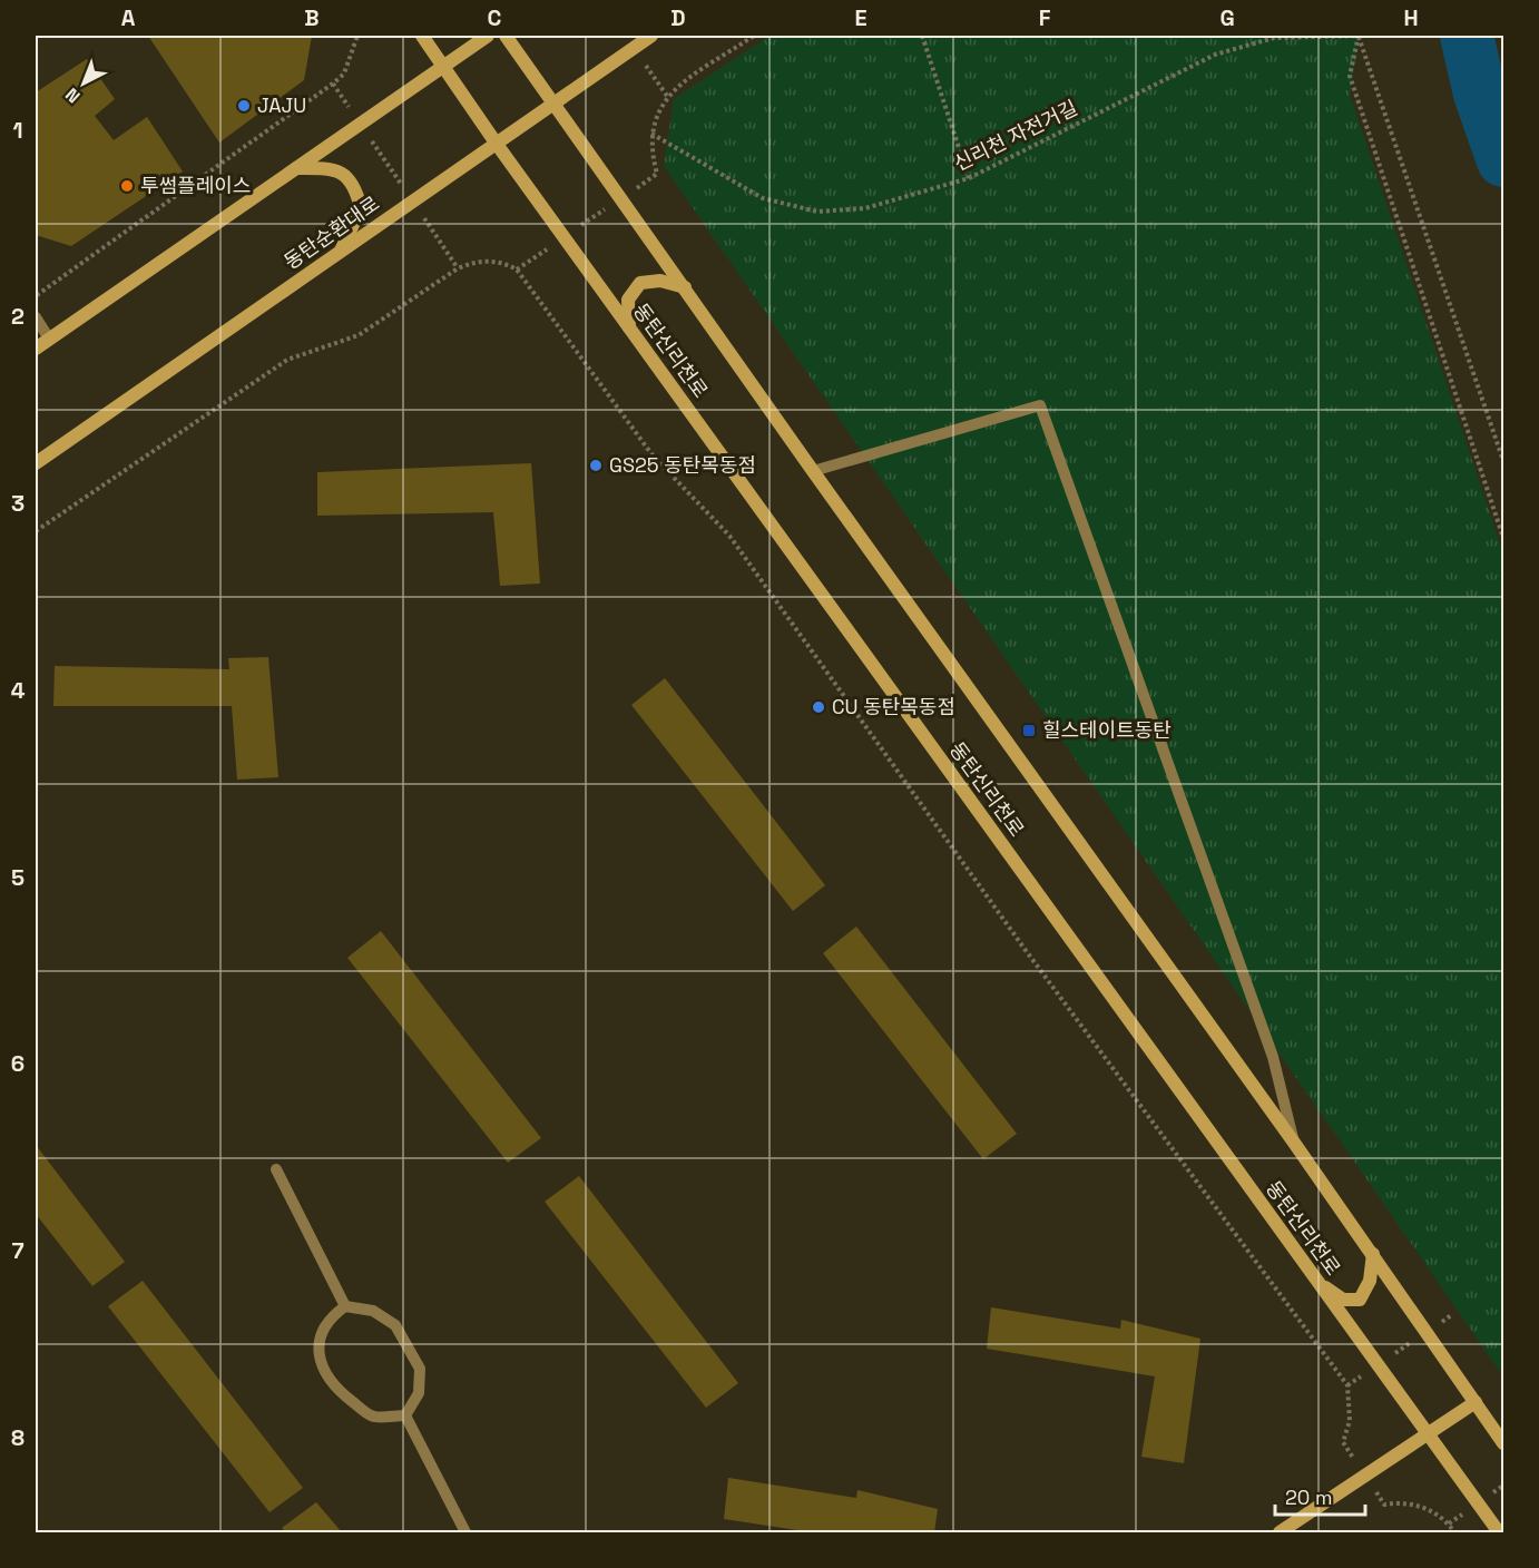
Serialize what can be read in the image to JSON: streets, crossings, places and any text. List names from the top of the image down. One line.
{"streets":{"main road":["동탄순환대로","동탄신리천로"],"path":["신리천 자전거길"]},"crossings":[["동탄순환대로","동탄신리천로"]],"places":{"other":["JAJU","투썸플레이스","GS25 동탄목동점","CU 동탄목동점"],"transit":["힐스테이트동탄"]},"scale_bar":"20 m","north":"bottom left","grid":{"columns":["A","B","C","D","E","F","G","H"],"rows":["1","2","3","4","5","6","7","8"]}}
